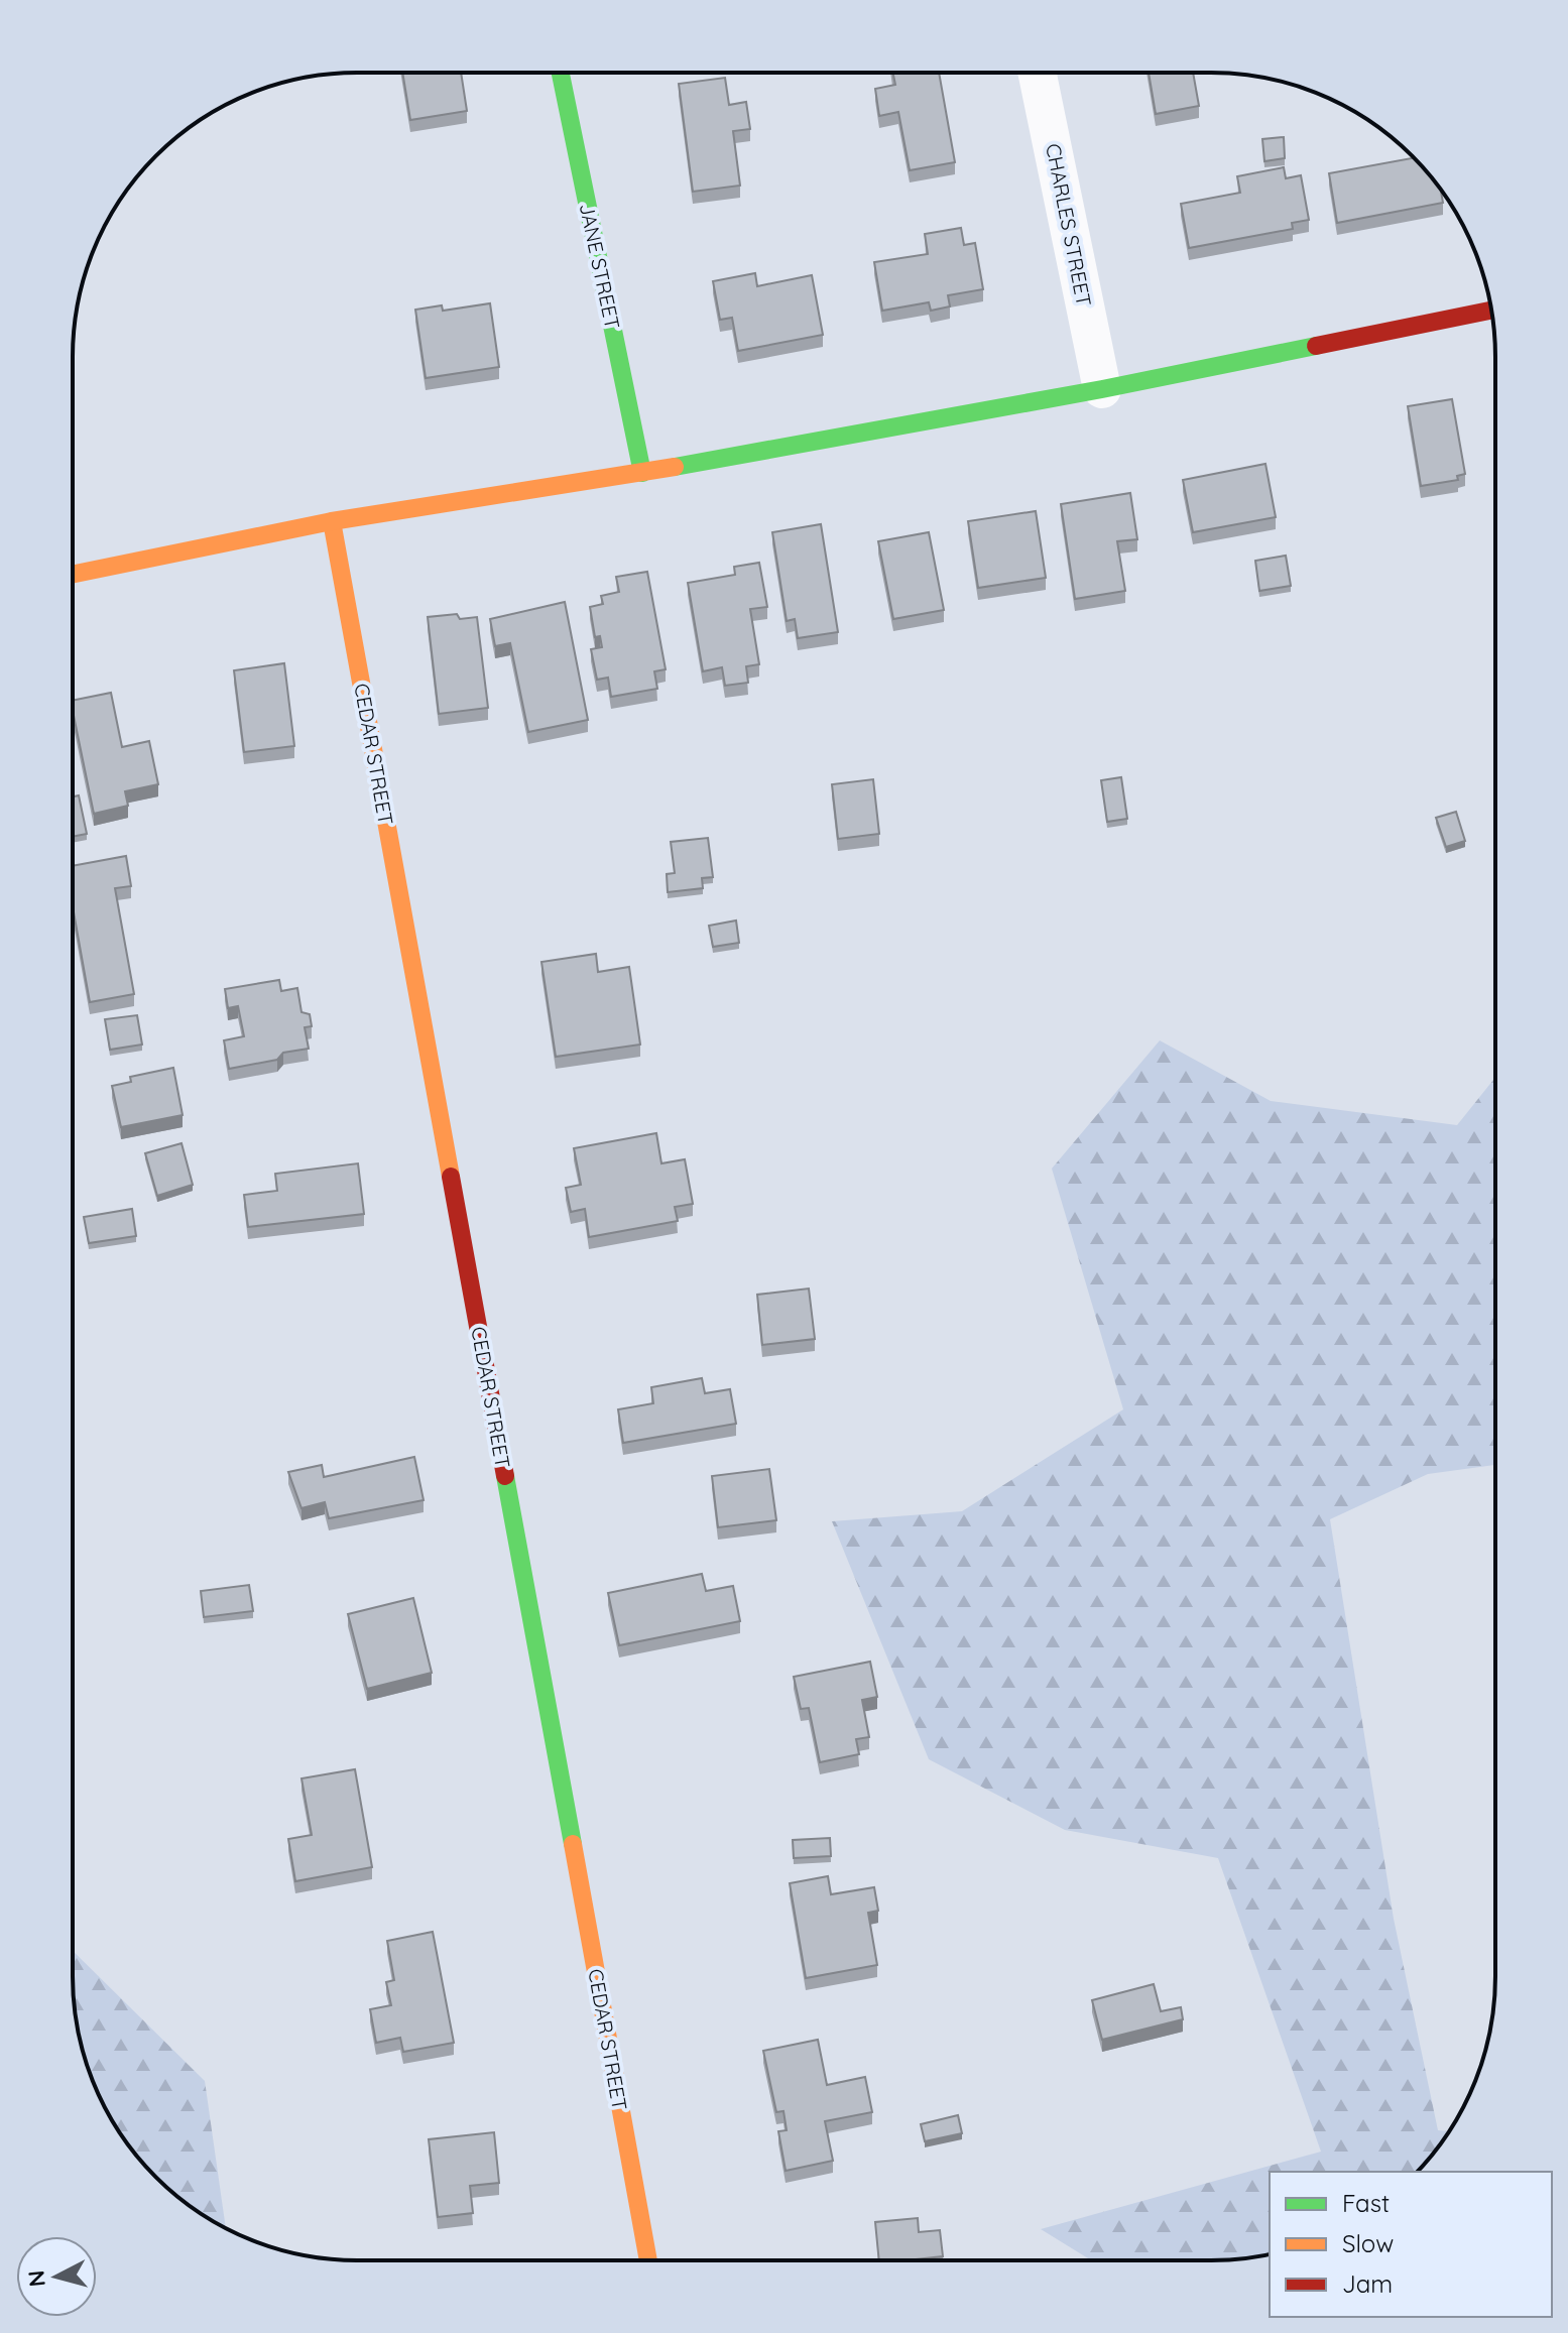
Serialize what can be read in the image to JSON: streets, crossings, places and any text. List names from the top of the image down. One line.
{"streets":{"street":["CHARLES STREET","JANE STREET","CEDAR STREET"]},"legend":["Fast","Slow","Jam"],"north":"left"}
